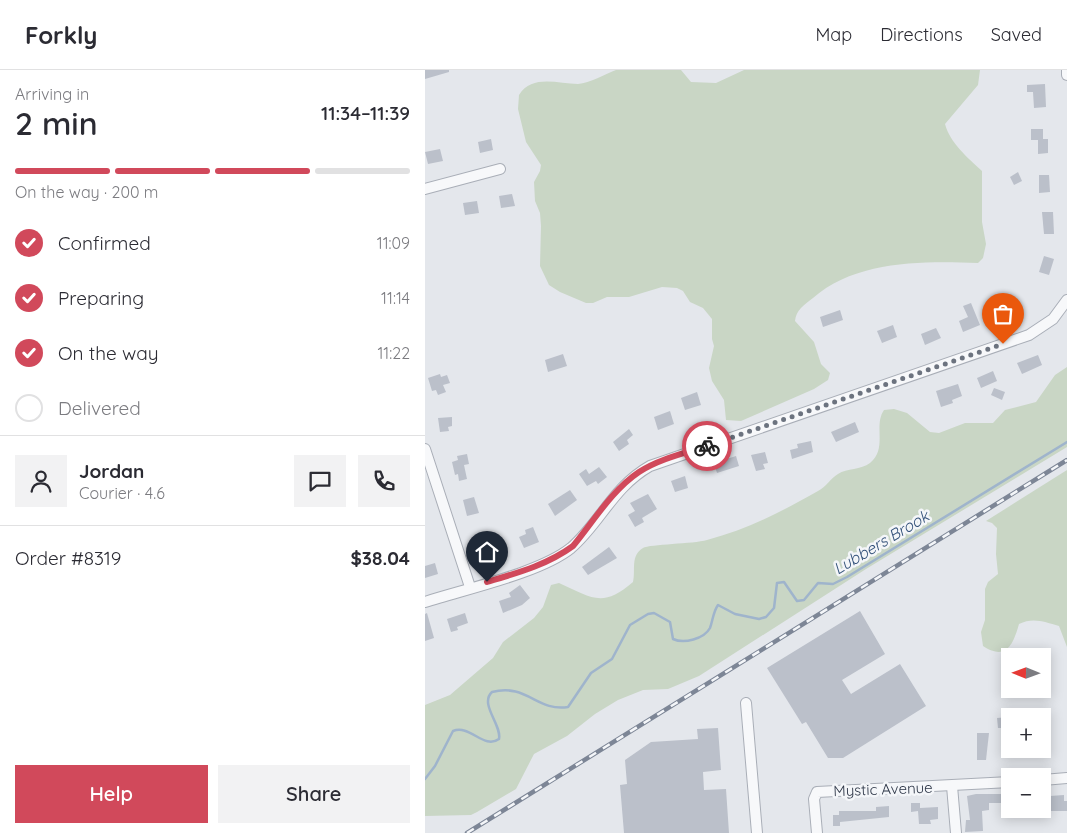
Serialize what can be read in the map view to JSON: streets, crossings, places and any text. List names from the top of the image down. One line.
{"streets":{"street":["Mystic Avenue"]},"water":["Lubbers Brook"],"north":"left","page":{"header":"Forkly","nav":["Map","Directions","Saved"],"heading":["2 min","Arriving in","11:34–11:39"],"panel":["Jordan","Courier · 4.6","Order #8319","$38.04"],"bar":"On the way · 200 m","list":[["Confirmed","11:09"],["Preparing","11:14"],["On the way","11:22"],"Delivered"],"map_buttons":["+","−"],"buttons":["Help","Share"]}}
